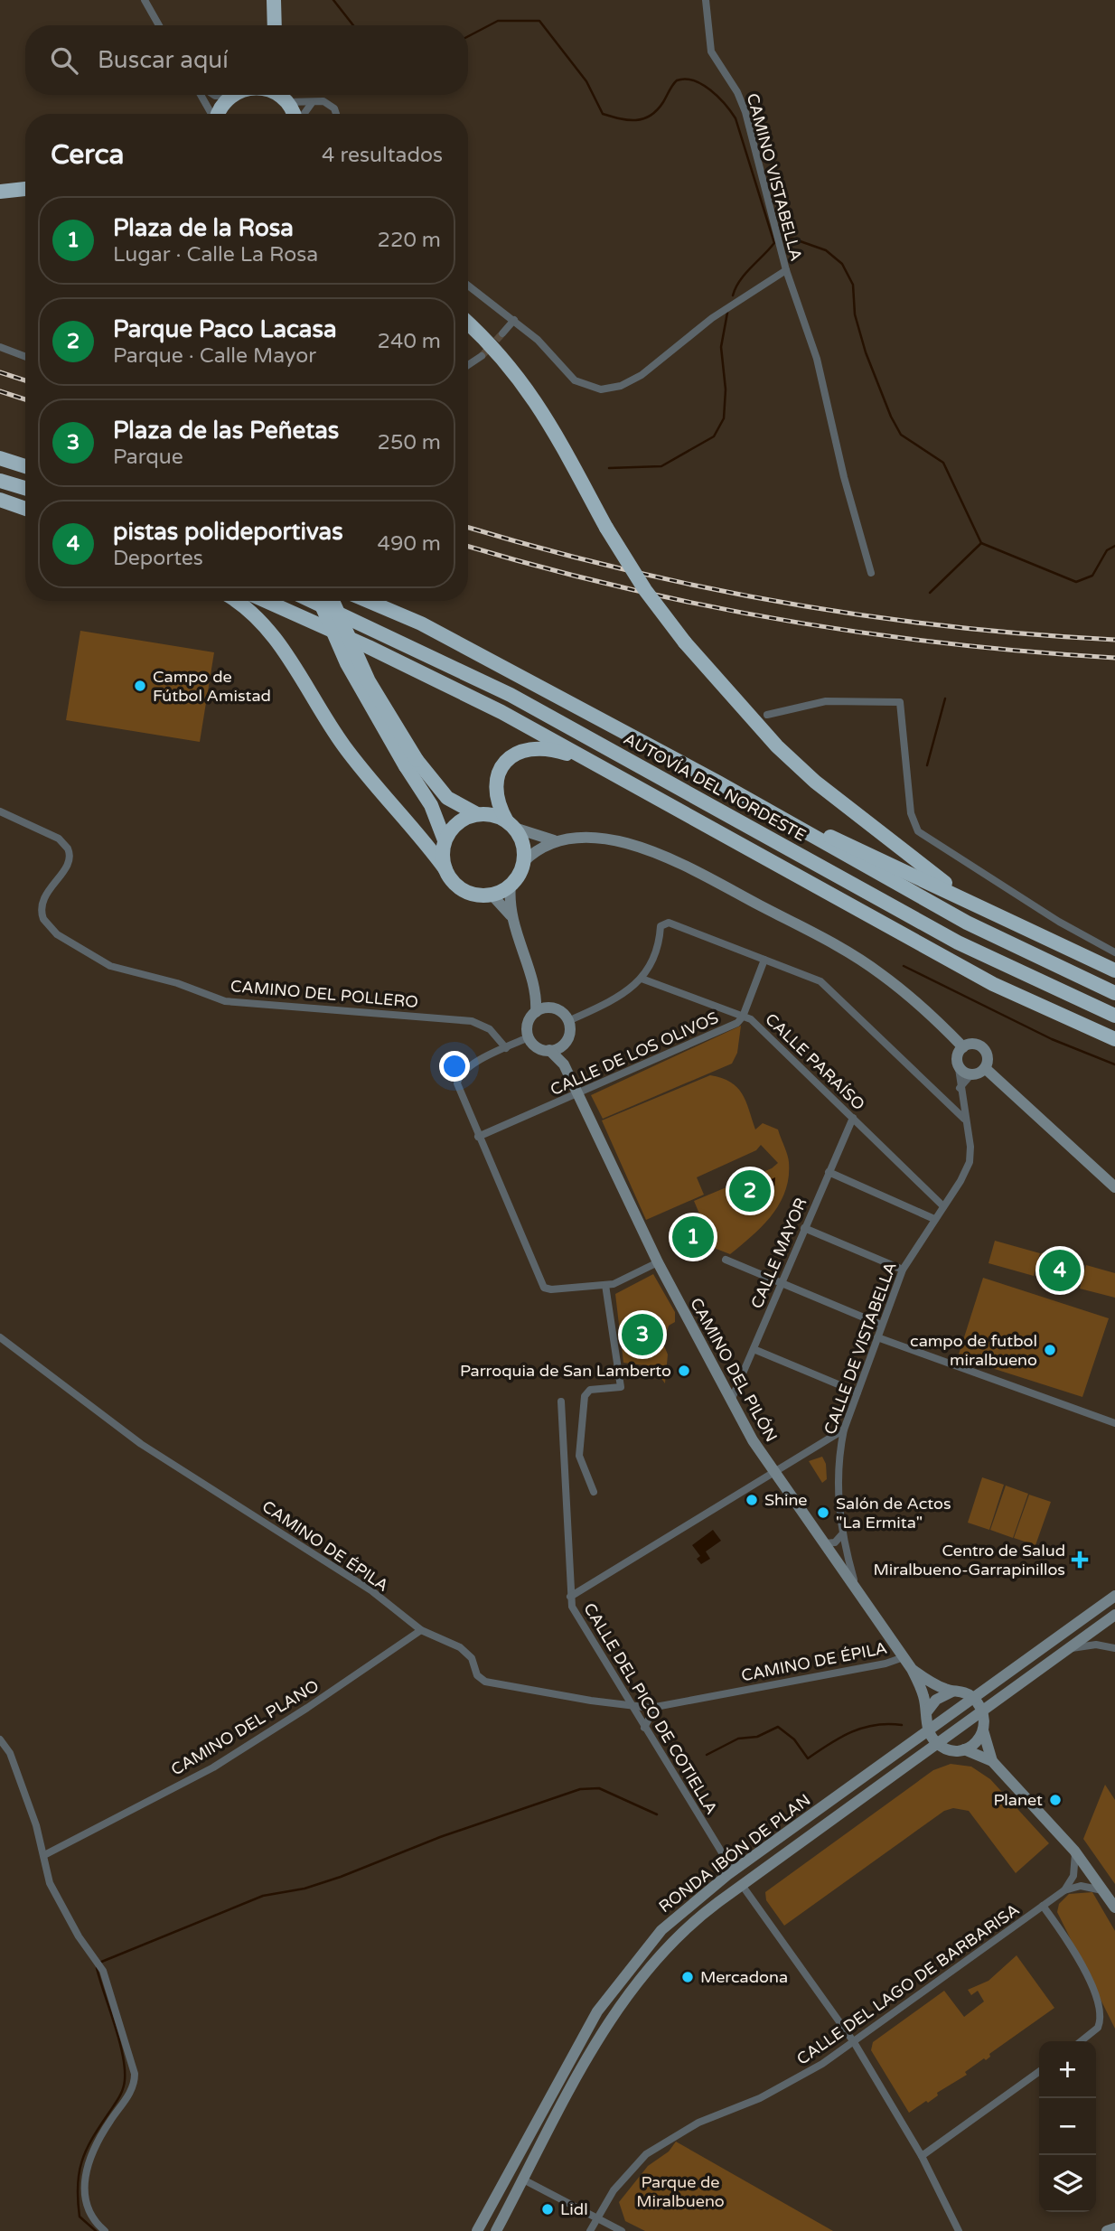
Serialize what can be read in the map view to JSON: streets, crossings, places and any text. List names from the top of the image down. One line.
{"streets":{"highway":["AUTOVÍA DEL NORDESTE"],"street":["CAMINO VISTABELLA","CAMINO DEL POLLERO","CALLE DE LOS OLIVOS","CALLE PARAÍSO","CALLE MAYOR","CALLE DE VISTABELLA","CAMINO DEL PILÓN","CAMINO DE ÉPILA","CALLE DEL PICO DE COTIELLA","CAMINO DEL PLANO","RONDA IBÓN DE PLAN","CALLE DEL LAGO DE BARBARISA"]},"crossings":[["CALLE DE LOS OLIVOS","CALLE PARAÍSO"],["CALLE DE LOS OLIVOS","CAMINO DEL PILÓN"],["CALLE PARAÍSO","CALLE MAYOR"],["CALLE PARAÍSO","CALLE DE VISTABELLA"],["CALLE MAYOR","CAMINO DEL PILÓN"],["CALLE DE VISTABELLA","CAMINO DEL PILÓN"],["CAMINO DEL PILÓN","CAMINO DE ÉPILA"],["CAMINO DEL PILÓN","RONDA IBÓN DE PLAN"],["CAMINO DE ÉPILA","CALLE DEL PICO DE COTIELLA"],["CAMINO DE ÉPILA","CAMINO DEL PLANO"],["CALLE DEL PICO DE COTIELLA","RONDA IBÓN DE PLAN"]],"parks":["Parque de Miralbueno"],"places":{"other":["Campo de Fútbol Amistad","campo de futbol miralbueno","Parroquia de San Lamberto","Shine","Salón de Actos \"La Ermita\"","Planet","Mercadona","Lidl"],"health":["Centro de Salud Miralbueno-Garrapinillos"]},"page":{"search":"Buscar aquí","heading":["Cerca","4 resultados"],"list":[{"mark":"1","name":"Plaza de la Rosa","note":"Lugar · Calle La Rosa","value":"220 m"},{"mark":"2","name":"Parque Paco Lacasa","note":"Parque · Calle Mayor","value":"240 m"},{"mark":"3","name":"Plaza de las Peñetas","note":"Parque","value":"250 m"},{"mark":"4","name":"pistas polideportivas","note":"Deportes","value":"490 m"}],"pins":["2","1","4","3"],"map_buttons":["+","−"]}}
